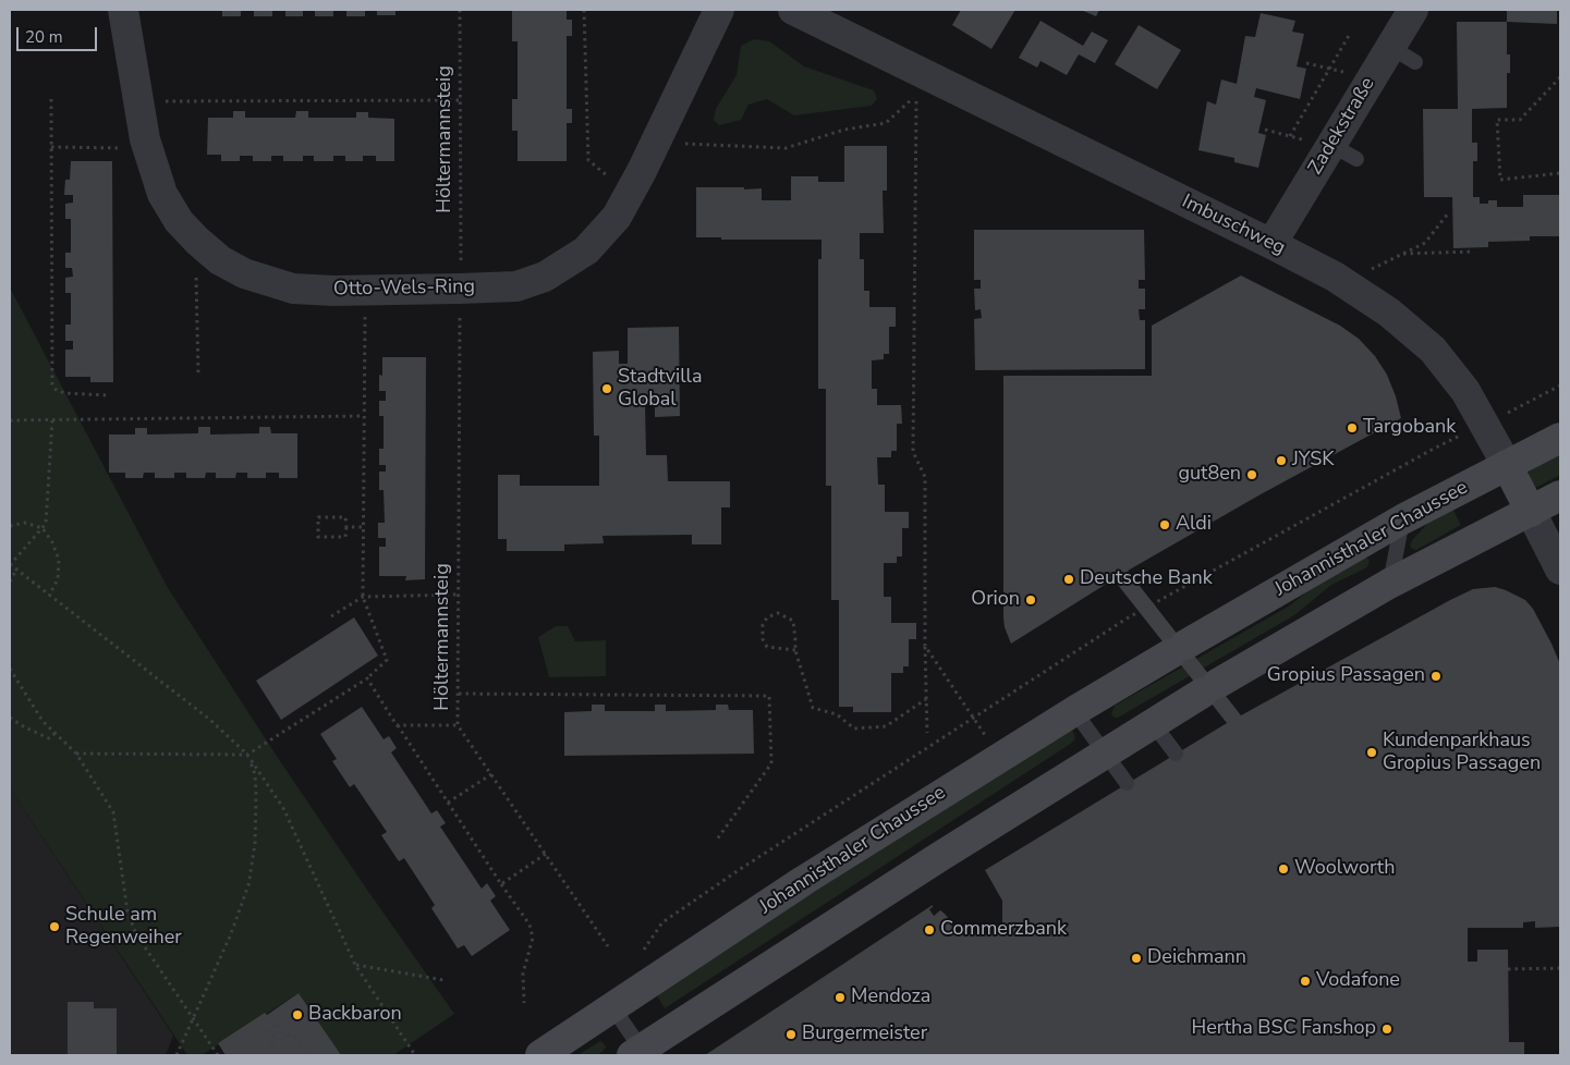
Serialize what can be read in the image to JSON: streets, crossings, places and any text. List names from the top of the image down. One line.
{"streets":{"main road":["Imbuschweg","Johannisthaler Chaussee"],"street":["Zadekstraße","Otto-Wels-Ring"],"path":["Höltermannsteig"]},"crossings":[["Zadekstraße","Imbuschweg"],["Imbuschweg","Johannisthaler Chaussee"]],"places":["Stadtvilla Global","Targobank","JYSK","gut8en","Aldi","Deutsche Bank","Orion","Gropius Passagen","Kundenparkhaus Gropius Passagen","Woolworth","Schule am Regenweiher","Commerzbank","Deichmann","Vodafone","Mendoza","Backbaron","Hertha BSC Fanshop","Burgermeister"],"scale_bar":"20 m"}
